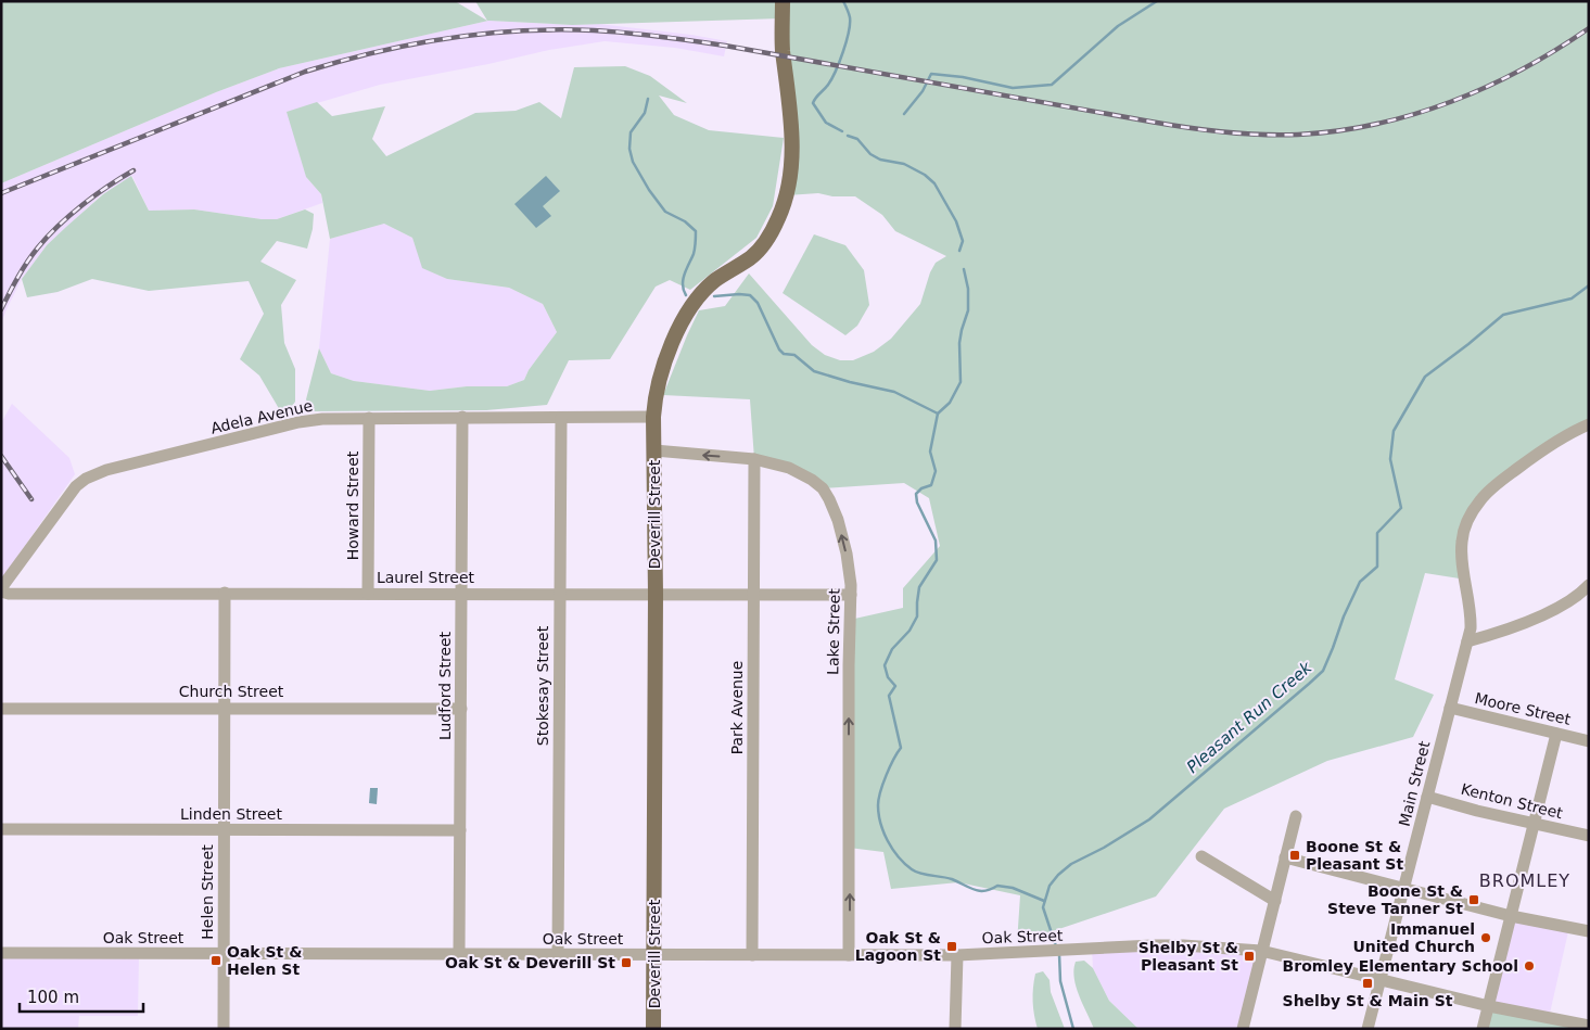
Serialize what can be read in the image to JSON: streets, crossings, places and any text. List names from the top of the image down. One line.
{"streets":{"main road":["Deverill Street"],"street":["Adela Avenue","Howard Street","Laurel Street","Lake Street","Ludford Street","Stokesay Street","Church Street","Park Avenue","Moore Street","Main Street","Kenton Street","Linden Street","Helen Street","Oak Street"]},"crossings":[["Adela Avenue","Howard Street"],["Adela Avenue","Deverill Street"],["Adela Avenue","Laurel Street"],["Adela Avenue","Ludford Street"],["Adela Avenue","Stokesay Street"],["Howard Street","Laurel Street"],["Deverill Street","Laurel Street"],["Deverill Street","Lake Street"],["Deverill Street","Oak Street"],["Laurel Street","Lake Street"],["Laurel Street","Ludford Street"],["Laurel Street","Stokesay Street"],["Laurel Street","Park Avenue"],["Laurel Street","Helen Street"],["Lake Street","Park Avenue"],["Lake Street","Oak Street"],["Ludford Street","Church Street"],["Ludford Street","Linden Street"],["Ludford Street","Oak Street"],["Stokesay Street","Oak Street"],["Church Street","Helen Street"],["Park Avenue","Oak Street"],["Moore Street","Main Street"],["Main Street","Kenton Street"],["Main Street","Oak Street"],["Linden Street","Helen Street"],["Helen Street","Oak Street"]],"one_way":["Lake Street"],"districts":["BROMLEY"],"water":["Pleasant Run Creek"],"places":{"transit":["Boone St & Pleasant St","Boone St & Steve Tanner St","Oak St & Lagoon St","Shelby St & Pleasant St","Oak St & Helen St","Oak St & Deverill St","Shelby St & Main St"],"other":["Immanuel United Church","Bromley Elementary School"]},"scale_bar":"100 m"}
